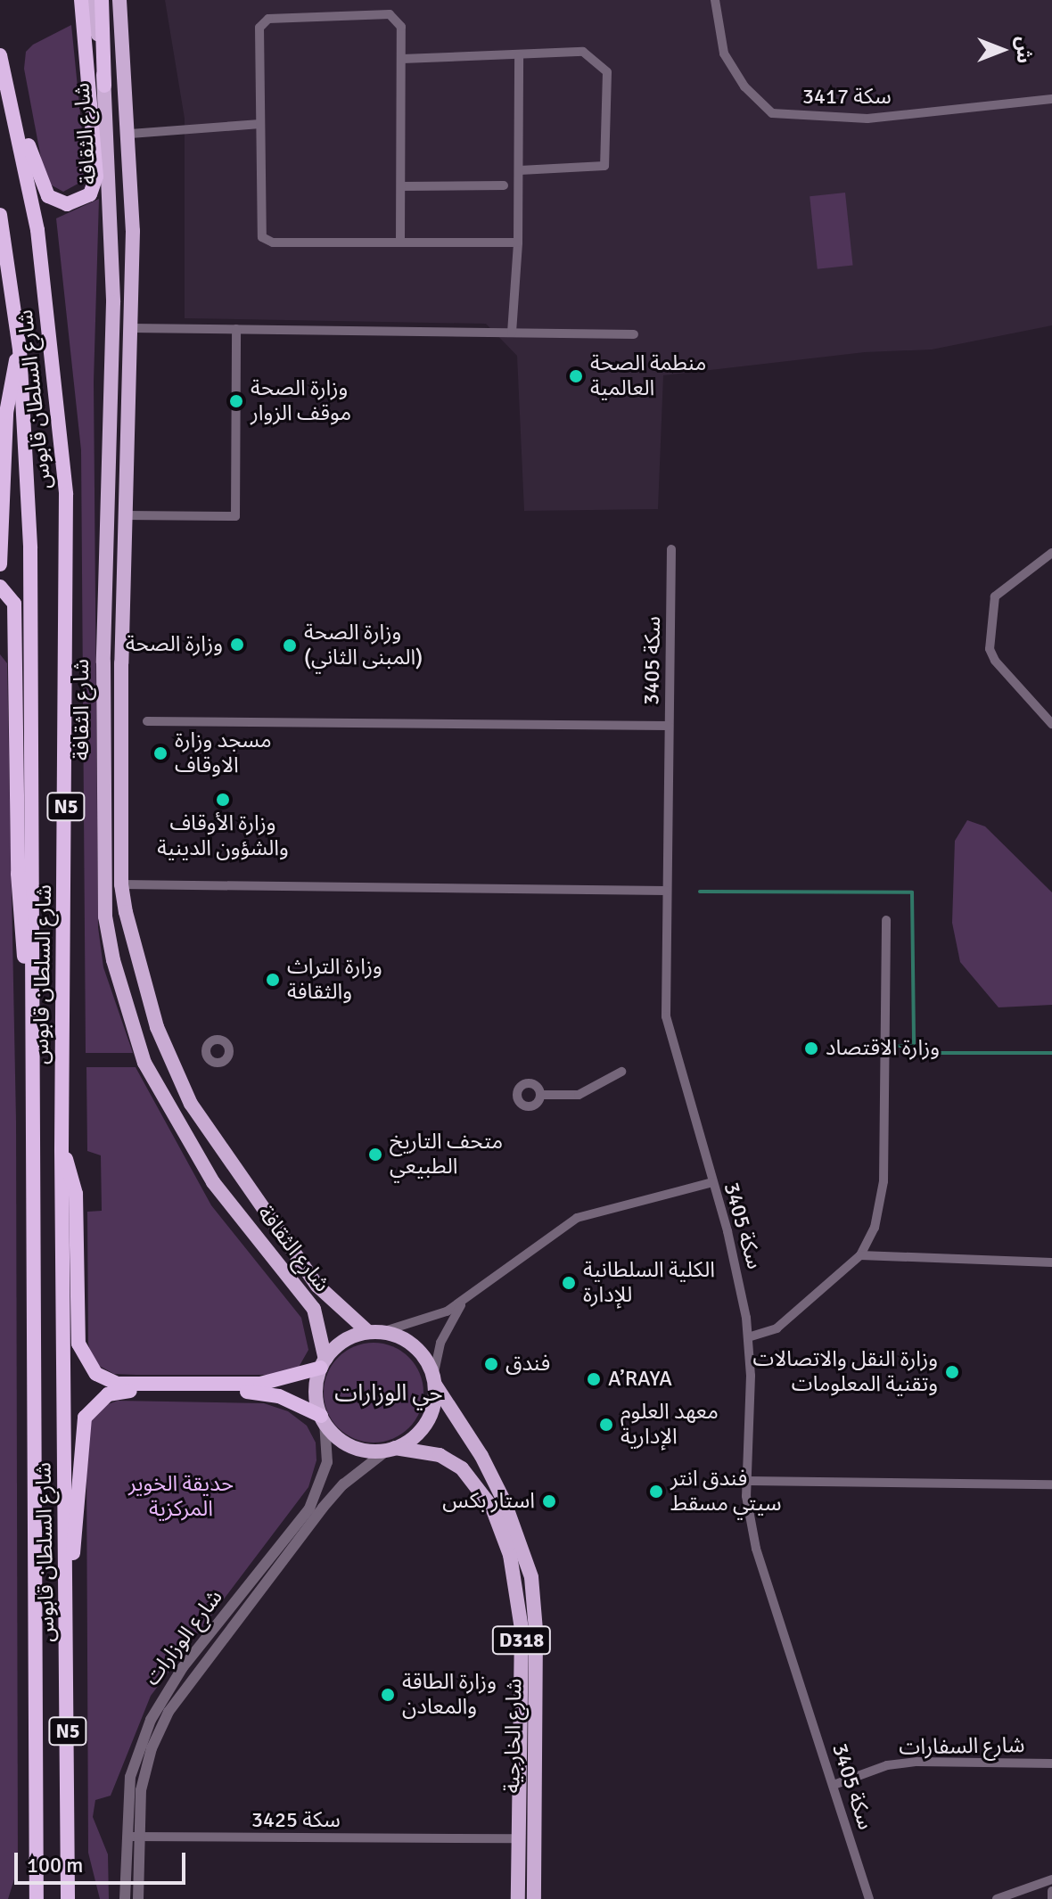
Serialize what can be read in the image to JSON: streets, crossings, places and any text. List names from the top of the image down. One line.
{"streets":{"highway":["شارع السلطان قابوس","N5"],"main road":["شارع الثقافة","D318","شارع الخارجية"],"street":["سكة 3417","سكة 3405","شارع الوزارات","شارع السفارات","سكة 3425"]},"crossings":[["شارع الثقافة","شارع الوزارات"],["شارع الثقافة","D318"],["شارع الثقافة","شارع الخارجية"],["سكة 3405","شارع السفارات"],["شارع الوزارات","D318"],["شارع الوزارات","شارع الخارجية"],["شارع الوزارات","سكة 3425"],["D318","شارع الخارجية"],["شارع الخارجية","سكة 3425"]],"districts":["حي الوزارات"],"parks":["حديقة الخوير المركزية"],"places":["منطمة الصحة العالمية","وزارة الصحة موقف الزوار","وزارة الصحة","وزارة الصحة (المبنى الثاني)","مسجد وزارة الاوقاف","وزارة الأوقاف والشؤون الدينية","وزارة التراث والثقافة","وزارة الاقتصاد","متحف التاريخ الطبيعي","الكلية السلطانية للإدارة","فندق","وزارة النقل والاتصالات وتقنية المعلومات","A’RAYA","معهد العلوم الإدارية","فندق انتر سيتي مسقط","استار بكس","وزارة الطاقة والمعادن"],"scale_bar":"100 m","north":"right"}
